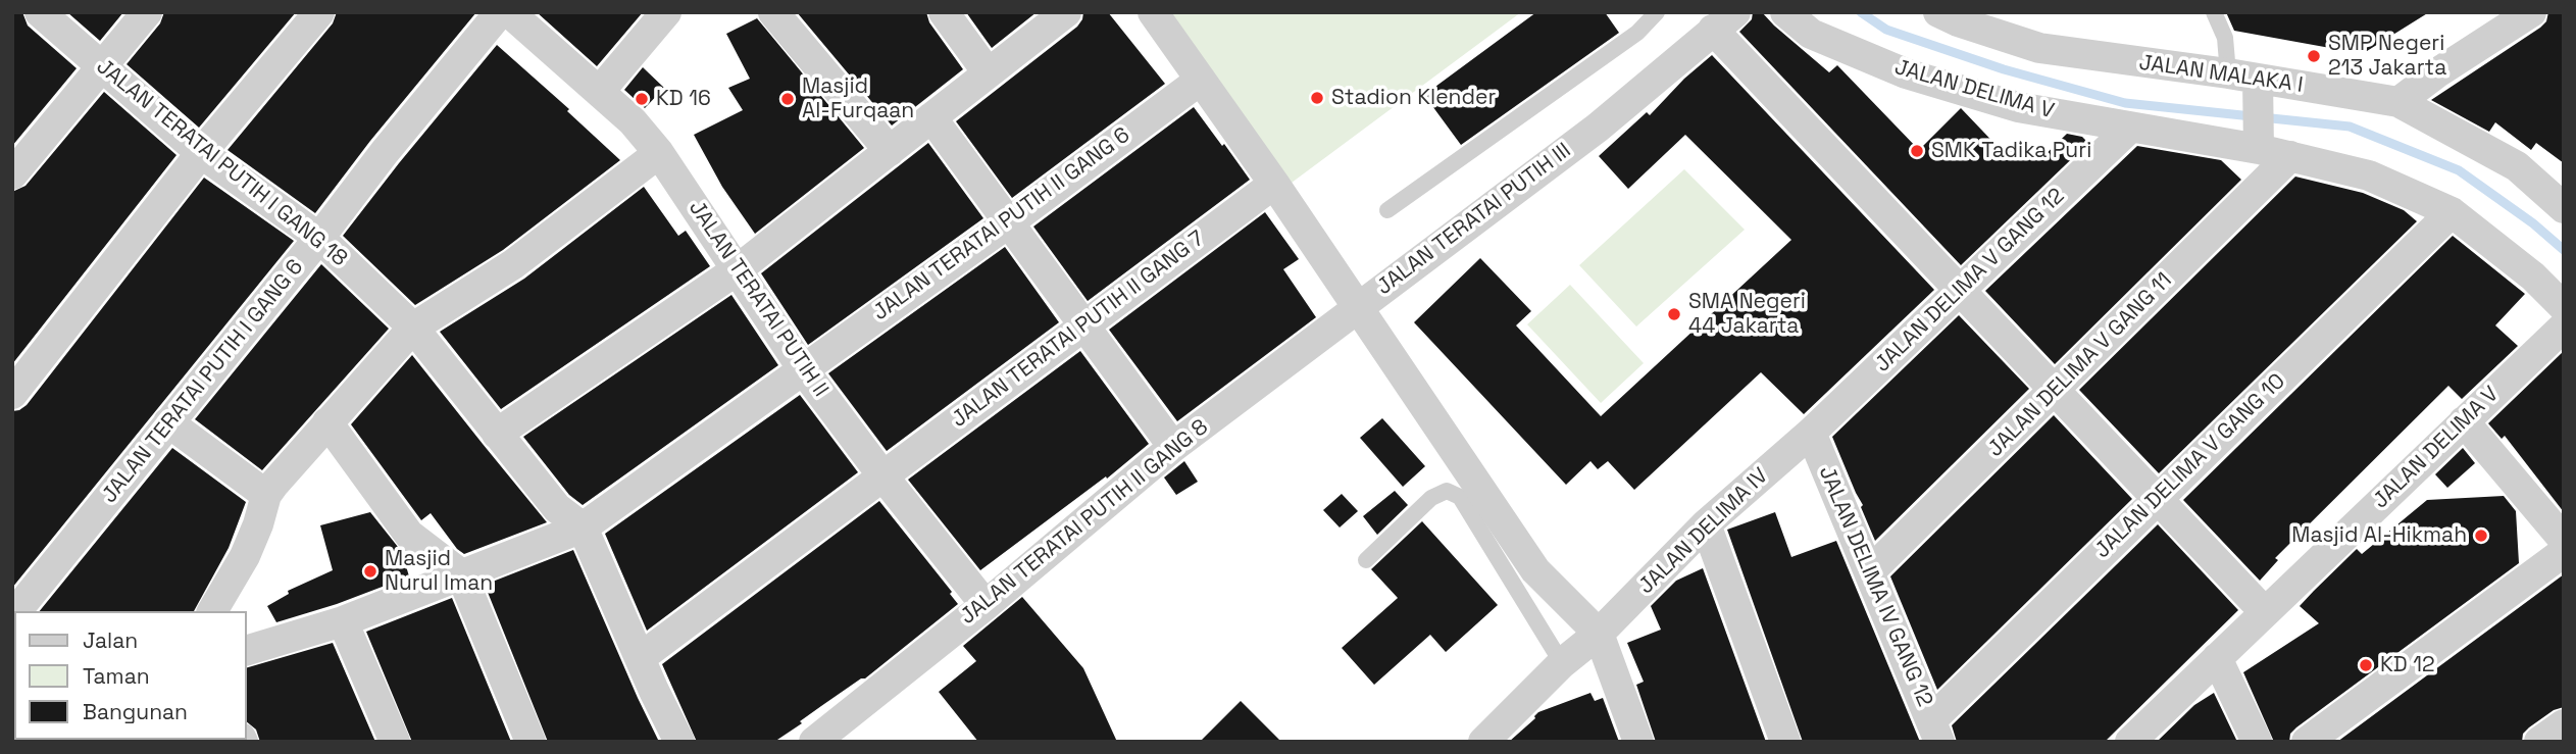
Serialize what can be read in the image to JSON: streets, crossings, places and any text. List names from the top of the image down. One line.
{"streets":{"street":["JALAN MALAKA I","JALAN DELIMA V","JALAN TERATAI PUTIH I GANG 18","JALAN TERATAI PUTIH III","JALAN TERATAI PUTIH II GANG 6","JALAN DELIMA V GANG 12","JALAN TERATAI PUTIH II","JALAN TERATAI PUTIH II GANG 7","JALAN DELIMA V GANG 11","JALAN TERATAI PUTIH I GANG 6","JALAN DELIMA V GANG 10","JALAN TERATAI PUTIH II GANG 8","JALAN DELIMA IV","JALAN DELIMA IV GANG 12"]},"crossings":[["JALAN DELIMA V","JALAN DELIMA V GANG 12"],["JALAN DELIMA V","JALAN DELIMA V GANG 11"],["JALAN DELIMA V","JALAN DELIMA V GANG 10"],["JALAN TERATAI PUTIH I GANG 18","JALAN TERATAI PUTIH II GANG 6"],["JALAN TERATAI PUTIH I GANG 18","JALAN TERATAI PUTIH II GANG 7"],["JALAN TERATAI PUTIH I GANG 18","JALAN TERATAI PUTIH I GANG 6"],["JALAN TERATAI PUTIH III","JALAN TERATAI PUTIH II GANG 6"],["JALAN TERATAI PUTIH III","JALAN TERATAI PUTIH II GANG 7"],["JALAN TERATAI PUTIH III","JALAN TERATAI PUTIH II GANG 8"],["JALAN TERATAI PUTIH II GANG 6","JALAN TERATAI PUTIH II"],["JALAN DELIMA V GANG 12","JALAN DELIMA IV"],["JALAN DELIMA V GANG 12","JALAN DELIMA IV GANG 12"],["JALAN TERATAI PUTIH II","JALAN TERATAI PUTIH II GANG 7"],["JALAN TERATAI PUTIH II","JALAN TERATAI PUTIH II GANG 8"],["JALAN DELIMA V GANG 11","JALAN DELIMA IV GANG 12"],["JALAN DELIMA V GANG 10","JALAN DELIMA IV GANG 12"],["JALAN DELIMA IV","JALAN DELIMA IV GANG 12"]],"places":["SMP Negeri 213 Jakarta","Stadion Klender","KD 16","Masjid Al-Furqaan","SMK Tadika Puri","SMA Negeri 44 Jakarta","Masjid Al-Hikmah","Masjid Nurul Iman","KD 12"],"legend":["Jalan","Taman","Bangunan"]}
